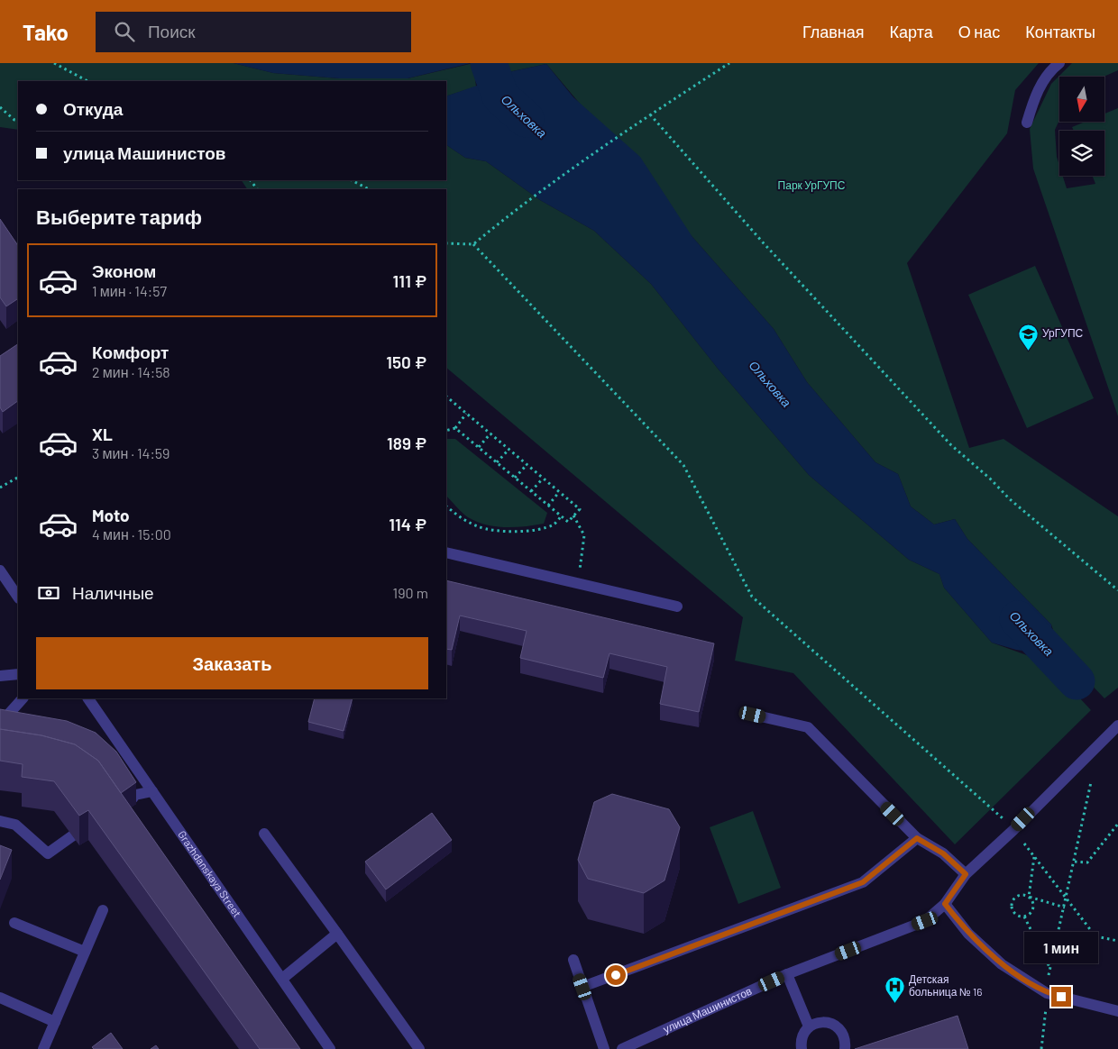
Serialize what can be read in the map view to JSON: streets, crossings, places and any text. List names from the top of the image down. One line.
{"streets":{"street":["Grazhdanskaya Street","улица Машинистов"]},"water":["Ольховка"],"parks":["Парк УрГУПС"],"places":{"school or university":["УрГУПС"],"hospital":["Детская больница № 16"]},"north":"bottom","page":{"header":"Tako","search":"Поиск","nav":["Главная","Карта","О нас","Контакты"],"banner":["Откуда","улица Машинистов"],"heading":"Выберите тариф","list":[{"name":"Эконом","note":"1 мин · 14:57","value":"111 ₽"},{"name":"Комфорт","note":"2 мин · 14:58","value":"150 ₽"},{"name":"XL","note":"3 мин · 14:59","value":"189 ₽"},{"name":"Moto","note":"4 мин · 15:00","value":"114 ₽"}],"pay":["Наличные","190 m"],"buttons":"Заказать","bubble":"1 мин"}}
